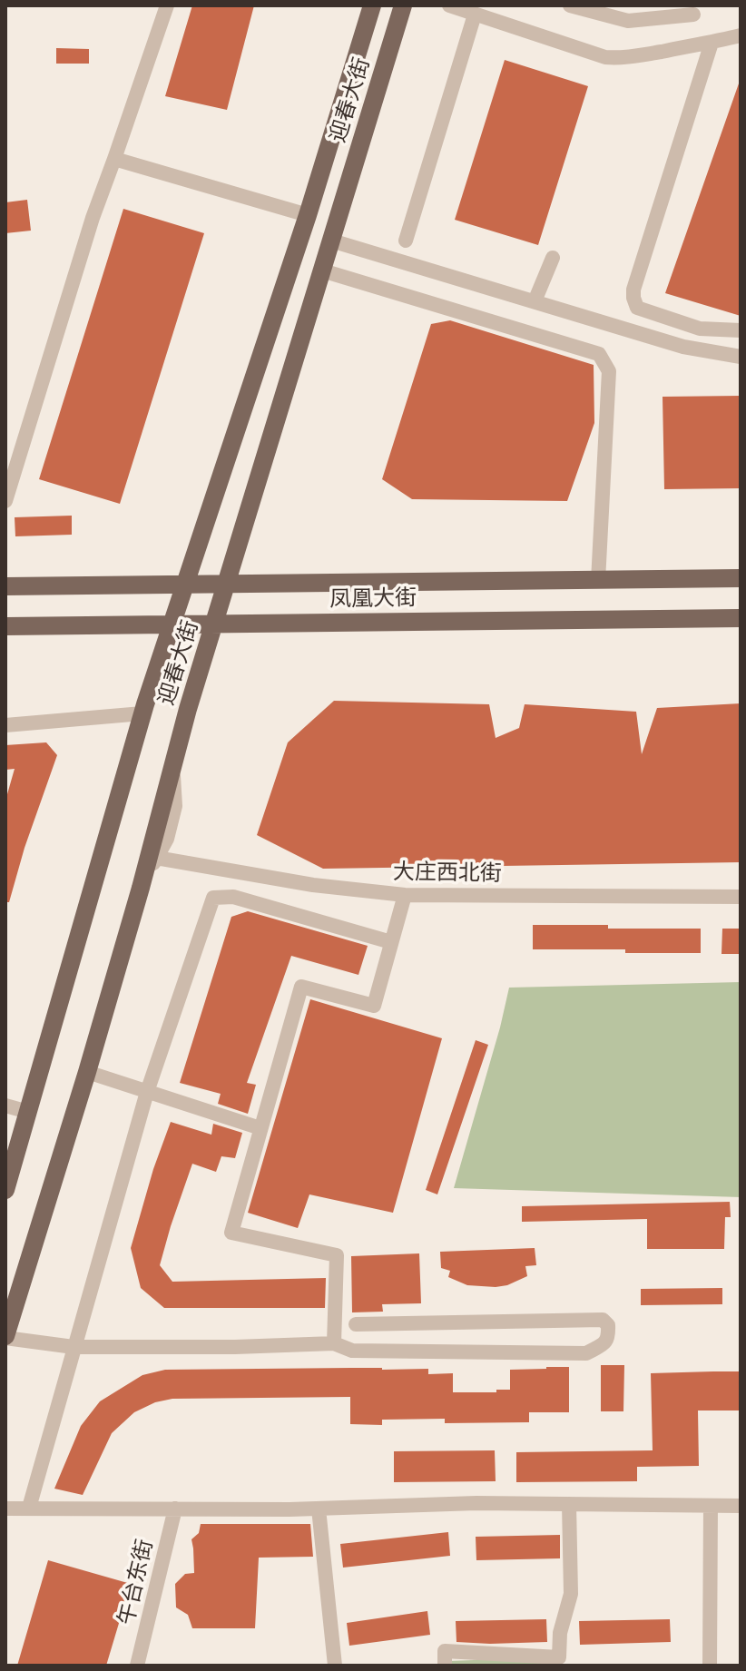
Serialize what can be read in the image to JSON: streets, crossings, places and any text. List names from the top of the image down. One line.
{"streets":{"main road":["迎春大街","凤凰大街"],"street":["大庄西北街","午台东街"]},"crossings":[["迎春大街","凤凰大街"]]}
